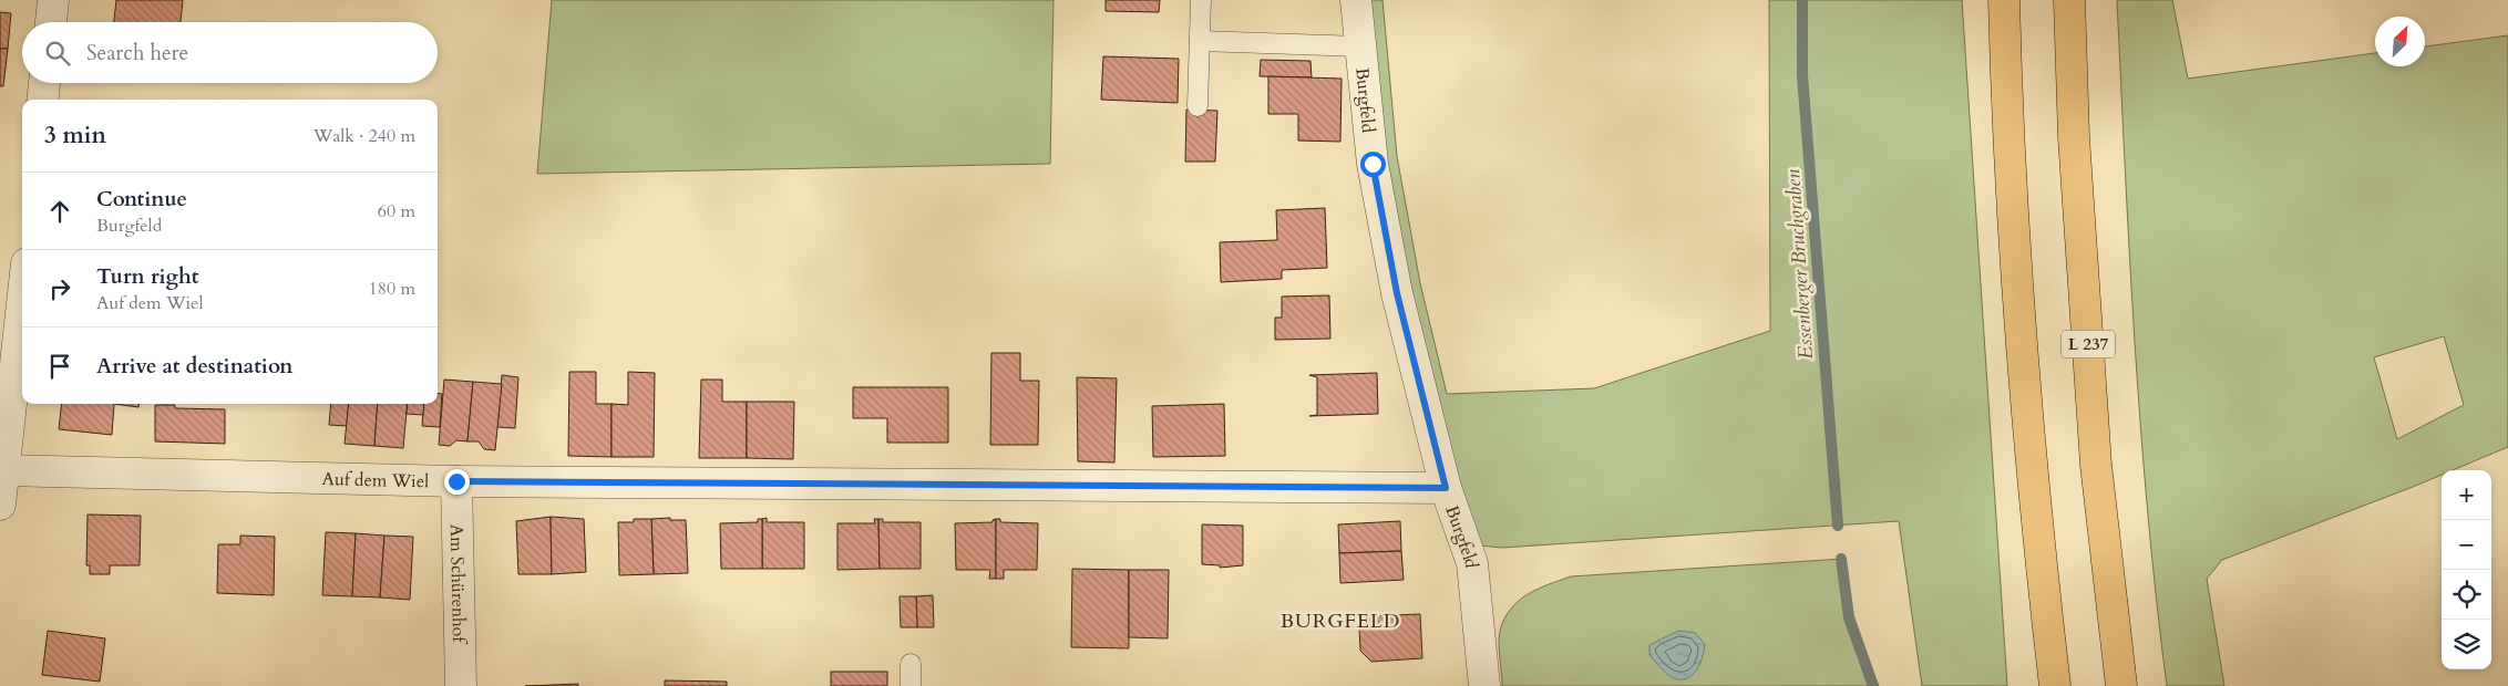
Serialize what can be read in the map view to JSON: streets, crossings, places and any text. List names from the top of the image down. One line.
{"streets":{"highway":["L 237"],"street":["Burgfeld","Auf dem Wiel","Am Schürenhof"]},"crossings":[["Burgfeld","Auf dem Wiel"],["Auf dem Wiel","Am Schürenhof"]],"districts":["BURGFELD"],"water":["Essenberger Bruchgraben"],"north":"top right","page":{"search":"Search here","heading":["3 min","Walk · 240 m"],"list":[["Continue","Burgfeld","60 m"],["Turn right","Auf dem Wiel","180 m"],"Arrive at destination"],"map_buttons":["+","−"]}}
